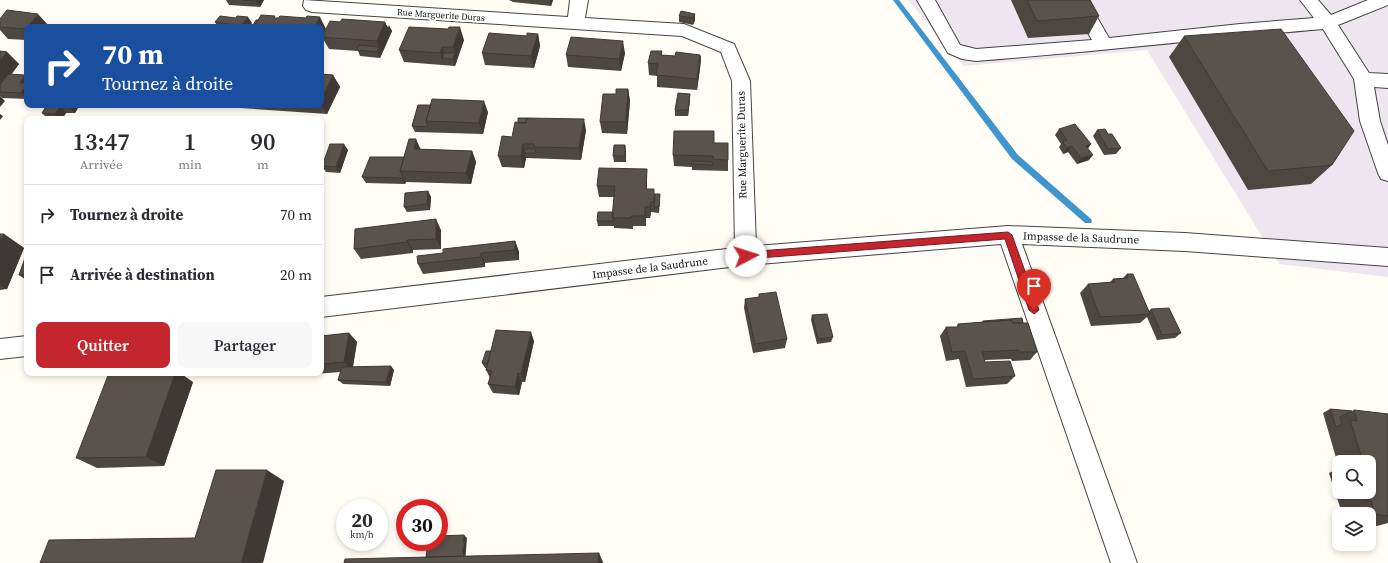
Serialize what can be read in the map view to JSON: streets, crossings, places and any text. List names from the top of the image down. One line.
{"streets":{"street":["Rue Marguerite Duras","Impasse de la Saudrune"]},"crossings":[["Rue Marguerite Duras","Impasse de la Saudrune"]],"page":{"turn":["70 m","Tournez à droite"],"eta":["13:47","Arrivée","1","min","90","m"],"list":[{"name":"Tournez à droite","value":"70 m"},{"name":"Arrivée à destination","value":"20 m"}],"buttons":["Quitter","Partager"],"speed":"20 km/h","limit":"30"}}
